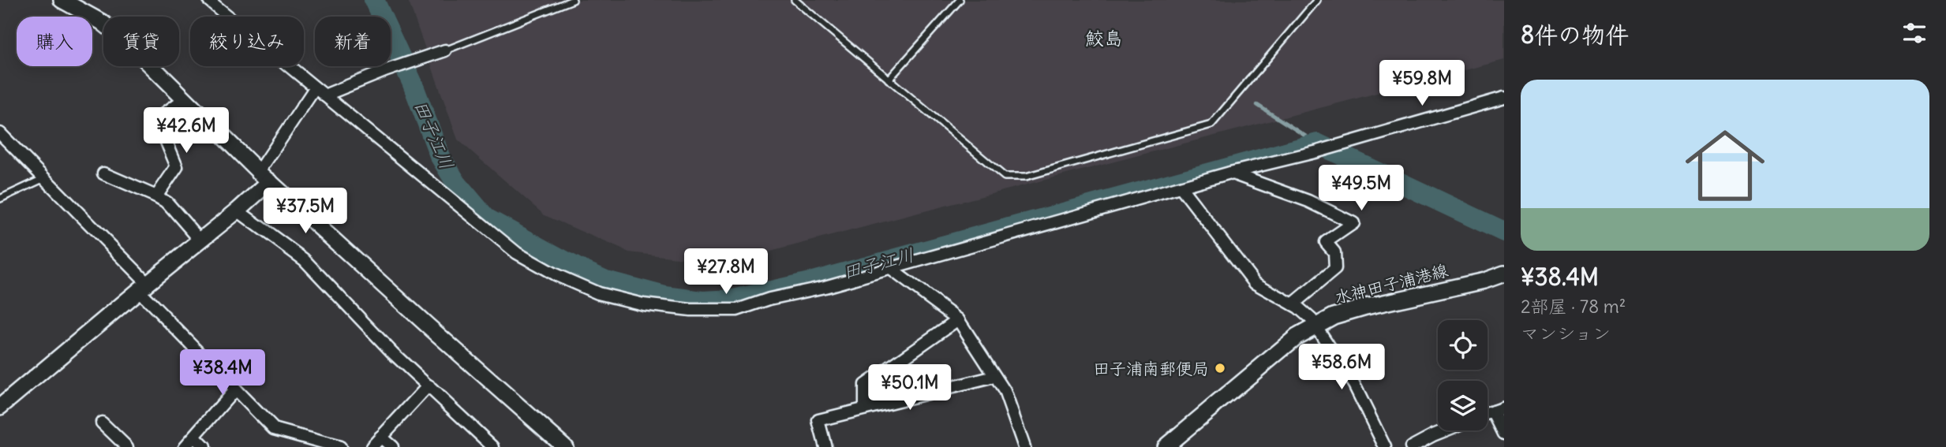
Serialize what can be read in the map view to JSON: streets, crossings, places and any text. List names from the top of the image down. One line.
{"streets":{"street":["水神田子浦港線"]},"districts":["鮫島"],"water":["田子江川"],"places":["田子浦南郵便局"],"page":{"heading":"8件の物件","chip":["購入","賃貸","絞り込み","新着"],"price":["¥59.8M","¥42.6M","¥49.5M","¥37.5M","¥27.8M","¥58.6M","¥38.4M","¥50.1M"],"list":[{"name":"¥38.4M","note":"2部屋 · 78 m² · マンション"}]}}
